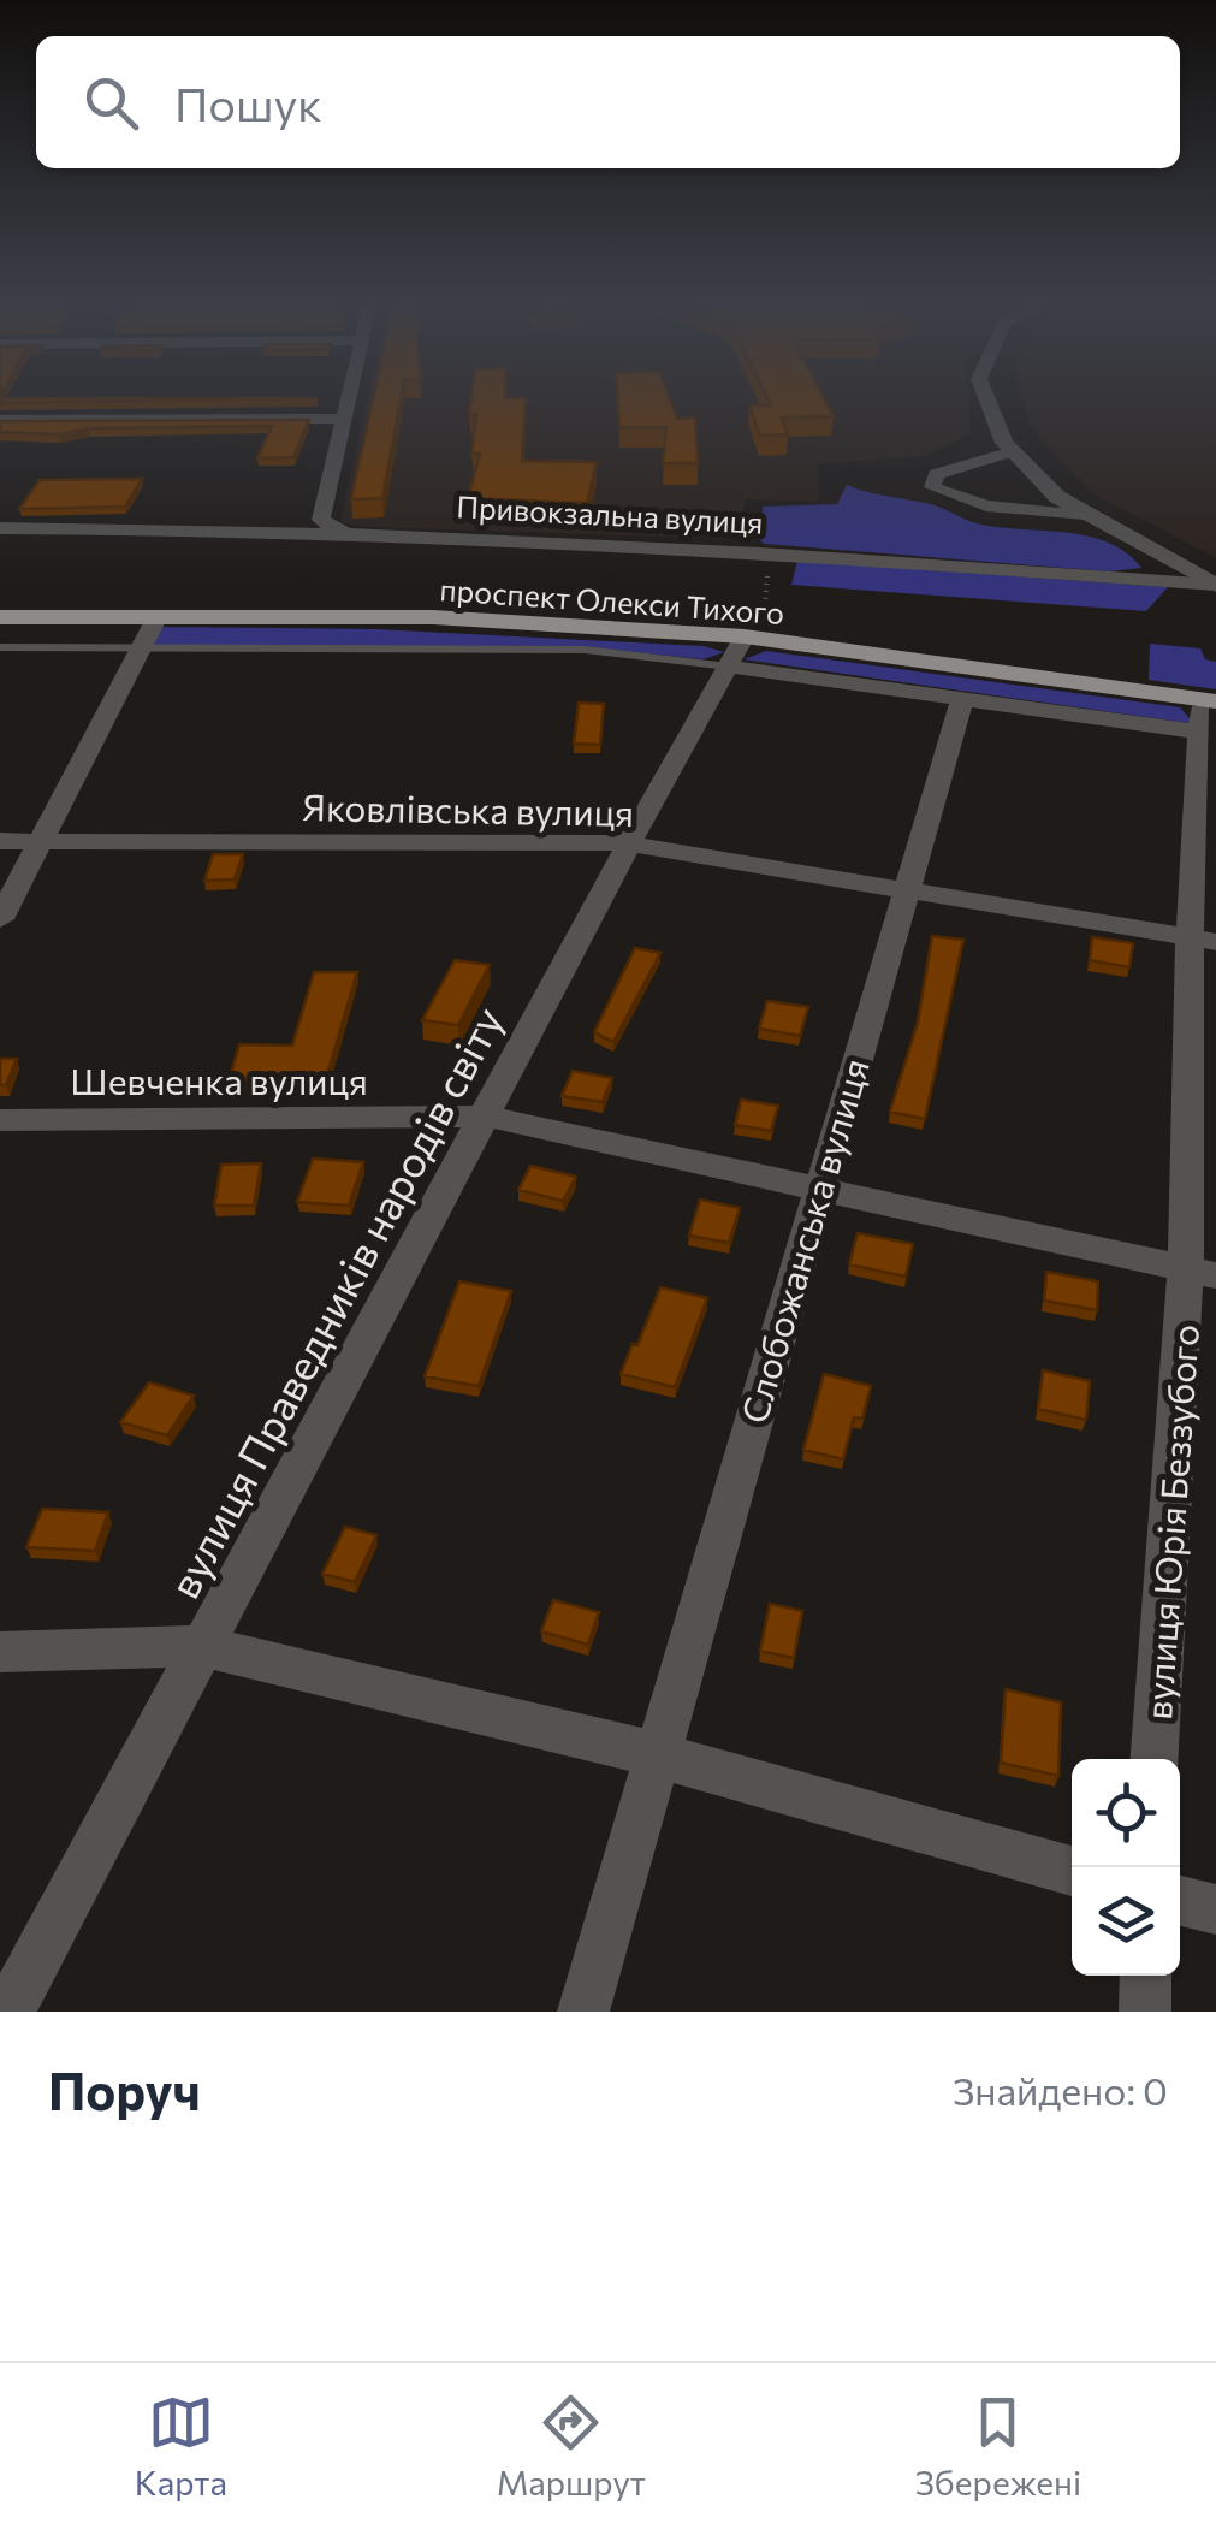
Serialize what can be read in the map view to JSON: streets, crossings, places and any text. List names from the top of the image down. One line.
{"streets":{"main road":["проспект Олекси Тихого"],"street":["Привокзальна вулиця","Яковлівська вулиця","Шевченка вулиця","Слобожанська вулиця","вулиця Праведників народів світу","вулиця Юрія Беззубого"]},"crossings":[["проспект Олекси Тихого","вулиця Праведників народів світу"],["проспект Олекси Тихого","вулиця Юрія Беззубого"],["Яковлівська вулиця","Слобожанська вулиця"],["Яковлівська вулиця","вулиця Праведників народів світу"],["Яковлівська вулиця","вулиця Юрія Беззубого"],["Шевченка вулиця","Слобожанська вулиця"],["Шевченка вулиця","вулиця Праведників народів світу"],["Шевченка вулиця","вулиця Юрія Беззубого"]],"page":{"search":"Пошук","heading":["Поруч","Знайдено: 0"],"nav":["Карта","Маршрут","Збережені"]}}
